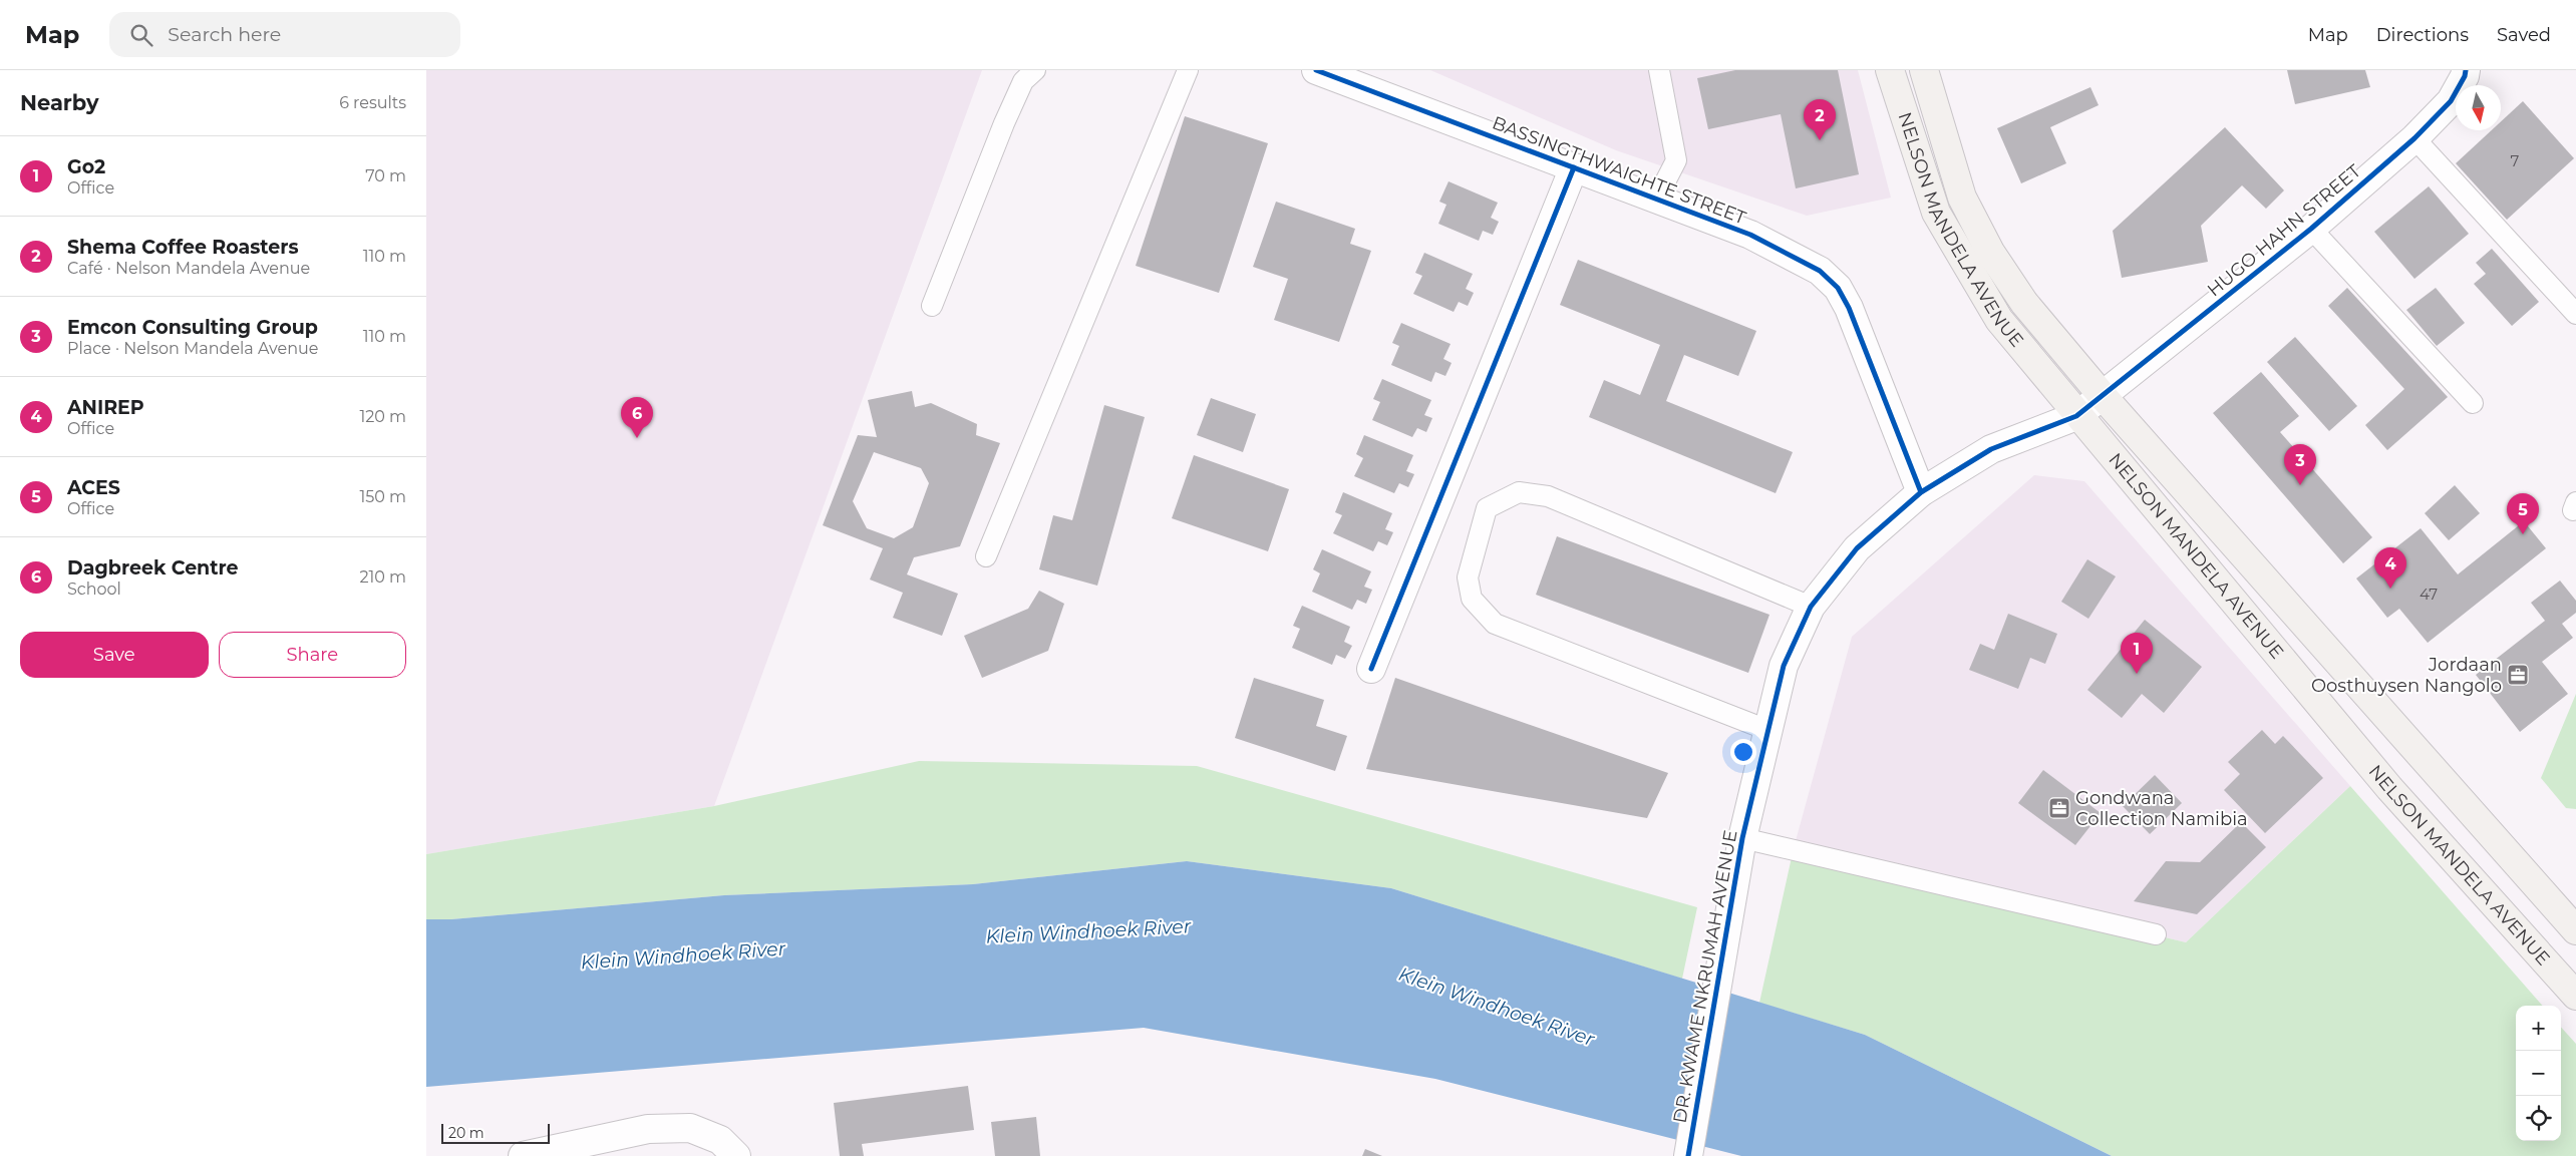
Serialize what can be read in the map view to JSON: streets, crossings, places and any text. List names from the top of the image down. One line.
{"streets":{"main road":["NELSON MANDELA AVENUE"],"street":["BASSINGTHWAIGHTE STREET","HUGO HAHN STREET","DR. KWAME NKRUMAH AVENUE"]},"crossings":[["BASSINGTHWAIGHTE STREET","DR. KWAME NKRUMAH AVENUE"],["NELSON MANDELA AVENUE","HUGO HAHN STREET"],["NELSON MANDELA AVENUE","DR. KWAME NKRUMAH AVENUE"],["HUGO HAHN STREET","DR. KWAME NKRUMAH AVENUE"]],"water":["Klein Windhoek River"],"places":{"office":["Jordaan Oosthuysen Nangolo","Gondwana Collection Namibia"]},"house_numbers":["7","47"],"scale_bar":"20 m","north":"bottom","page":{"header":"Map","search":"Search here","nav":["Map","Directions","Saved"],"heading":["Nearby","6 results"],"pins":["2","6","3","5","4","1"],"list":[{"mark":"1","name":"Go2","note":"Office","value":"70 m"},{"mark":"2","name":"Shema Coffee Roasters","note":"Café · Nelson Mandela Avenue","value":"110 m"},{"mark":"3","name":"Emcon Consulting Group","note":"Place · Nelson Mandela Avenue","value":"110 m"},{"mark":"4","name":"ANIREP","note":"Office","value":"120 m"},{"mark":"5","name":"ACES","note":"Office","value":"150 m"},{"mark":"6","name":"Dagbreek Centre","note":"School","value":"210 m"}],"buttons":["Save","Share"],"map_buttons":["+","−"],"scale":"20 m"}}
